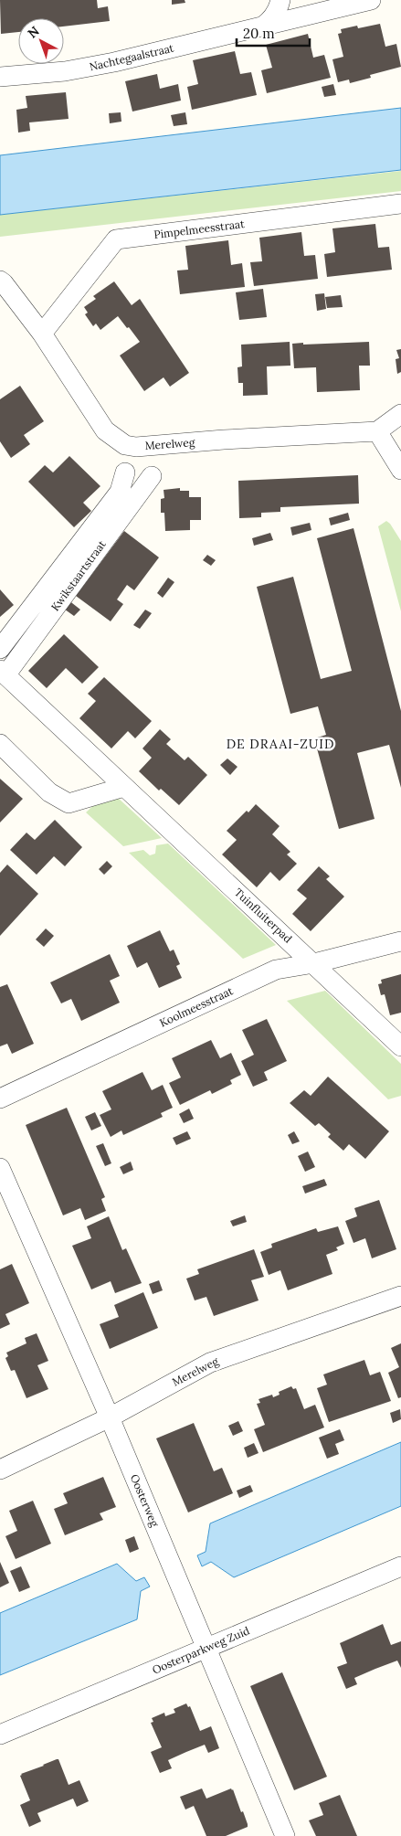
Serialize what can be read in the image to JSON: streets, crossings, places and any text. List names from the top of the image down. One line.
{"streets":{"street":["Nachtegaalstraat","Pimpelmeesstraat","Merelweg","Kwikstaartstraat","Tuinfluiterpad","Koolmeesstraat","Oosterweg","Oosterparkweg Zuid"]},"crossings":[["Pimpelmeesstraat","Merelweg"],["Merelweg","Oosterweg"],["Kwikstaartstraat","Tuinfluiterpad"],["Tuinfluiterpad","Koolmeesstraat"],["Oosterweg","Oosterparkweg Zuid"]],"districts":["DE DRAAI-ZUID"],"scale_bar":"20 m","north":"top left"}
